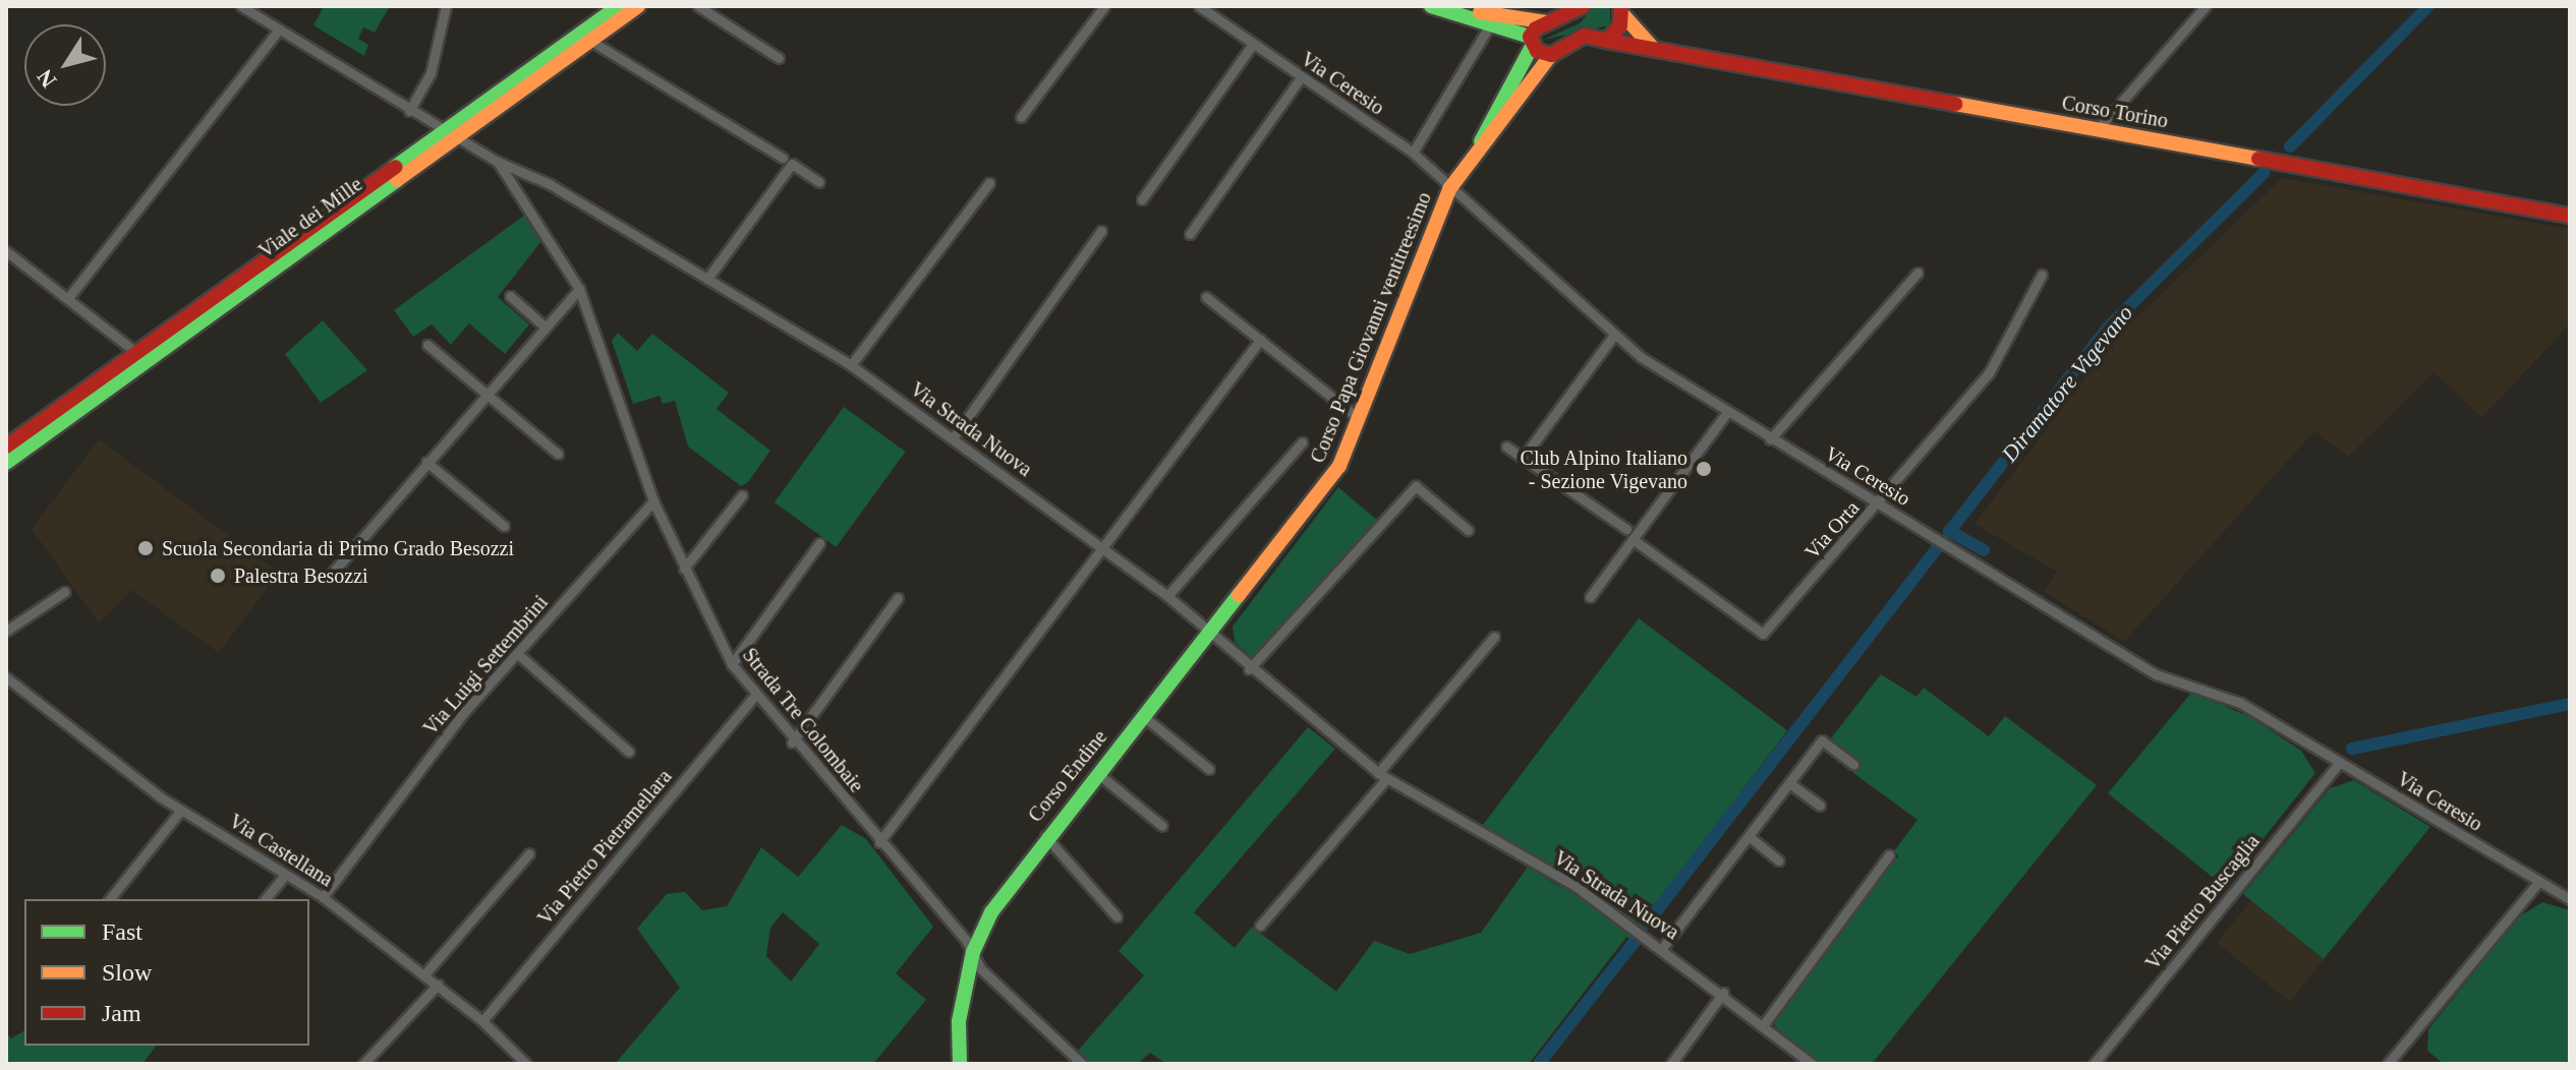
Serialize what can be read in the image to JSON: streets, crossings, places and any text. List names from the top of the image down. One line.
{"streets":{"main road":["Corso Torino","Viale dei Mille","Corso Papa Giovanni ventitreesimo","Corso Endine"],"street":["Via Ceresio","Via Strada Nuova","Via Orta","Via Luigi Settembrini","Strada Tre Colombaie","Via Pietro Pietramellara","Via Castellana","Via Pietro Buscaglia"]},"crossings":[["Via Ceresio","Corso Papa Giovanni ventitreesimo"],["Via Ceresio","Via Orta"],["Via Ceresio","Via Pietro Buscaglia"],["Corso Torino","Corso Papa Giovanni ventitreesimo"],["Viale dei Mille","Strada Tre Colombaie"],["Corso Papa Giovanni ventitreesimo","Via Strada Nuova"],["Corso Papa Giovanni ventitreesimo","Corso Endine"],["Via Strada Nuova","Strada Tre Colombaie"],["Via Strada Nuova","Corso Endine"],["Via Luigi Settembrini","Strada Tre Colombaie"],["Via Luigi Settembrini","Via Castellana"],["Strada Tre Colombaie","Corso Endine"],["Strada Tre Colombaie","Via Pietro Pietramellara"],["Via Pietro Pietramellara","Via Castellana"]],"water":["Diramatore Vigevano"],"places":["Club Alpino Italiano - Sezione Vigevano","Scuola Secondaria di Primo Grado Besozzi","Palestra Besozzi"],"legend":["Fast","Slow","Jam"],"north":"bottom left"}
